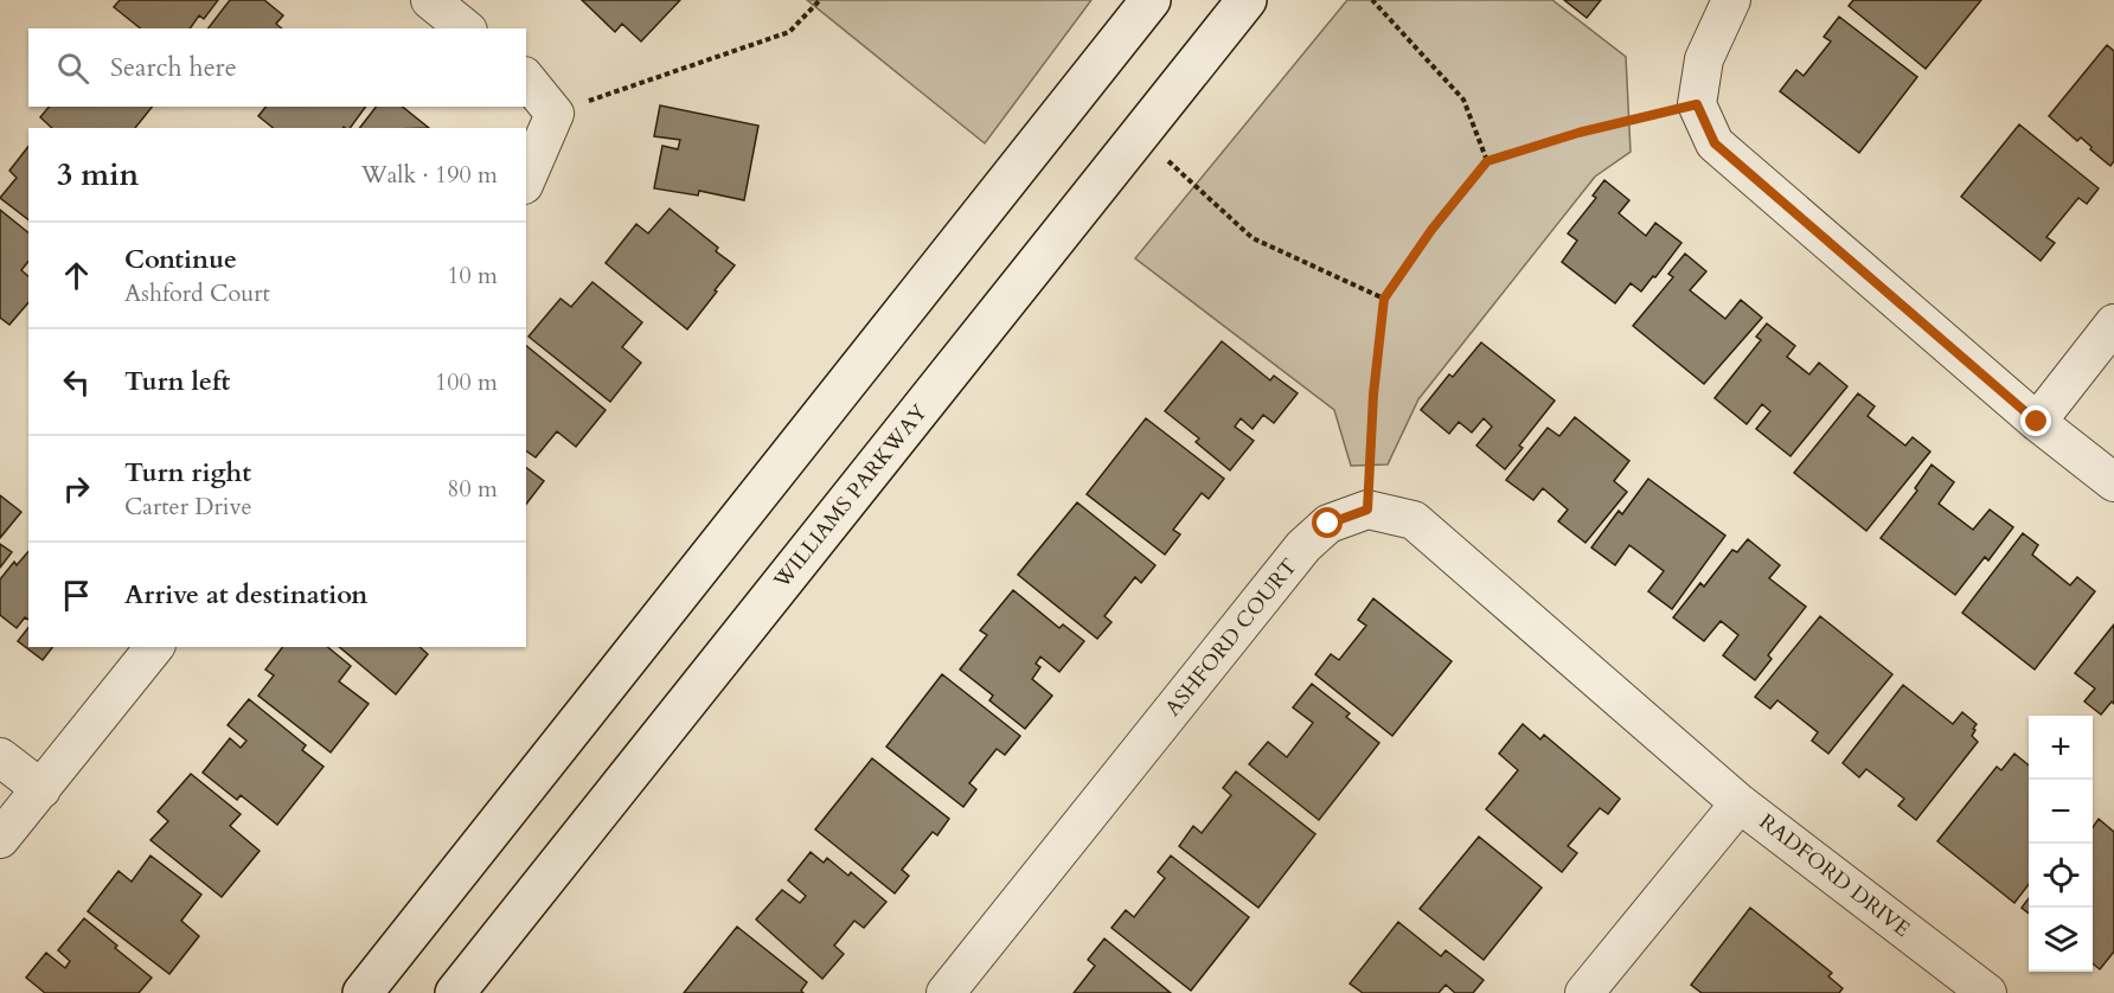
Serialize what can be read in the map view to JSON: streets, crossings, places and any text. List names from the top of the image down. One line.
{"streets":{"main road":["WILLIAMS PARKWAY"],"street":["ASHFORD COURT","RADFORD DRIVE"]},"page":{"search":"Search here","heading":["3 min","Walk · 190 m"],"list":[["Continue","Ashford Court","10 m"],["Turn left","100 m"],["Turn right","Carter Drive","80 m"],"Arrive at destination"],"map_buttons":["+","−"]}}
